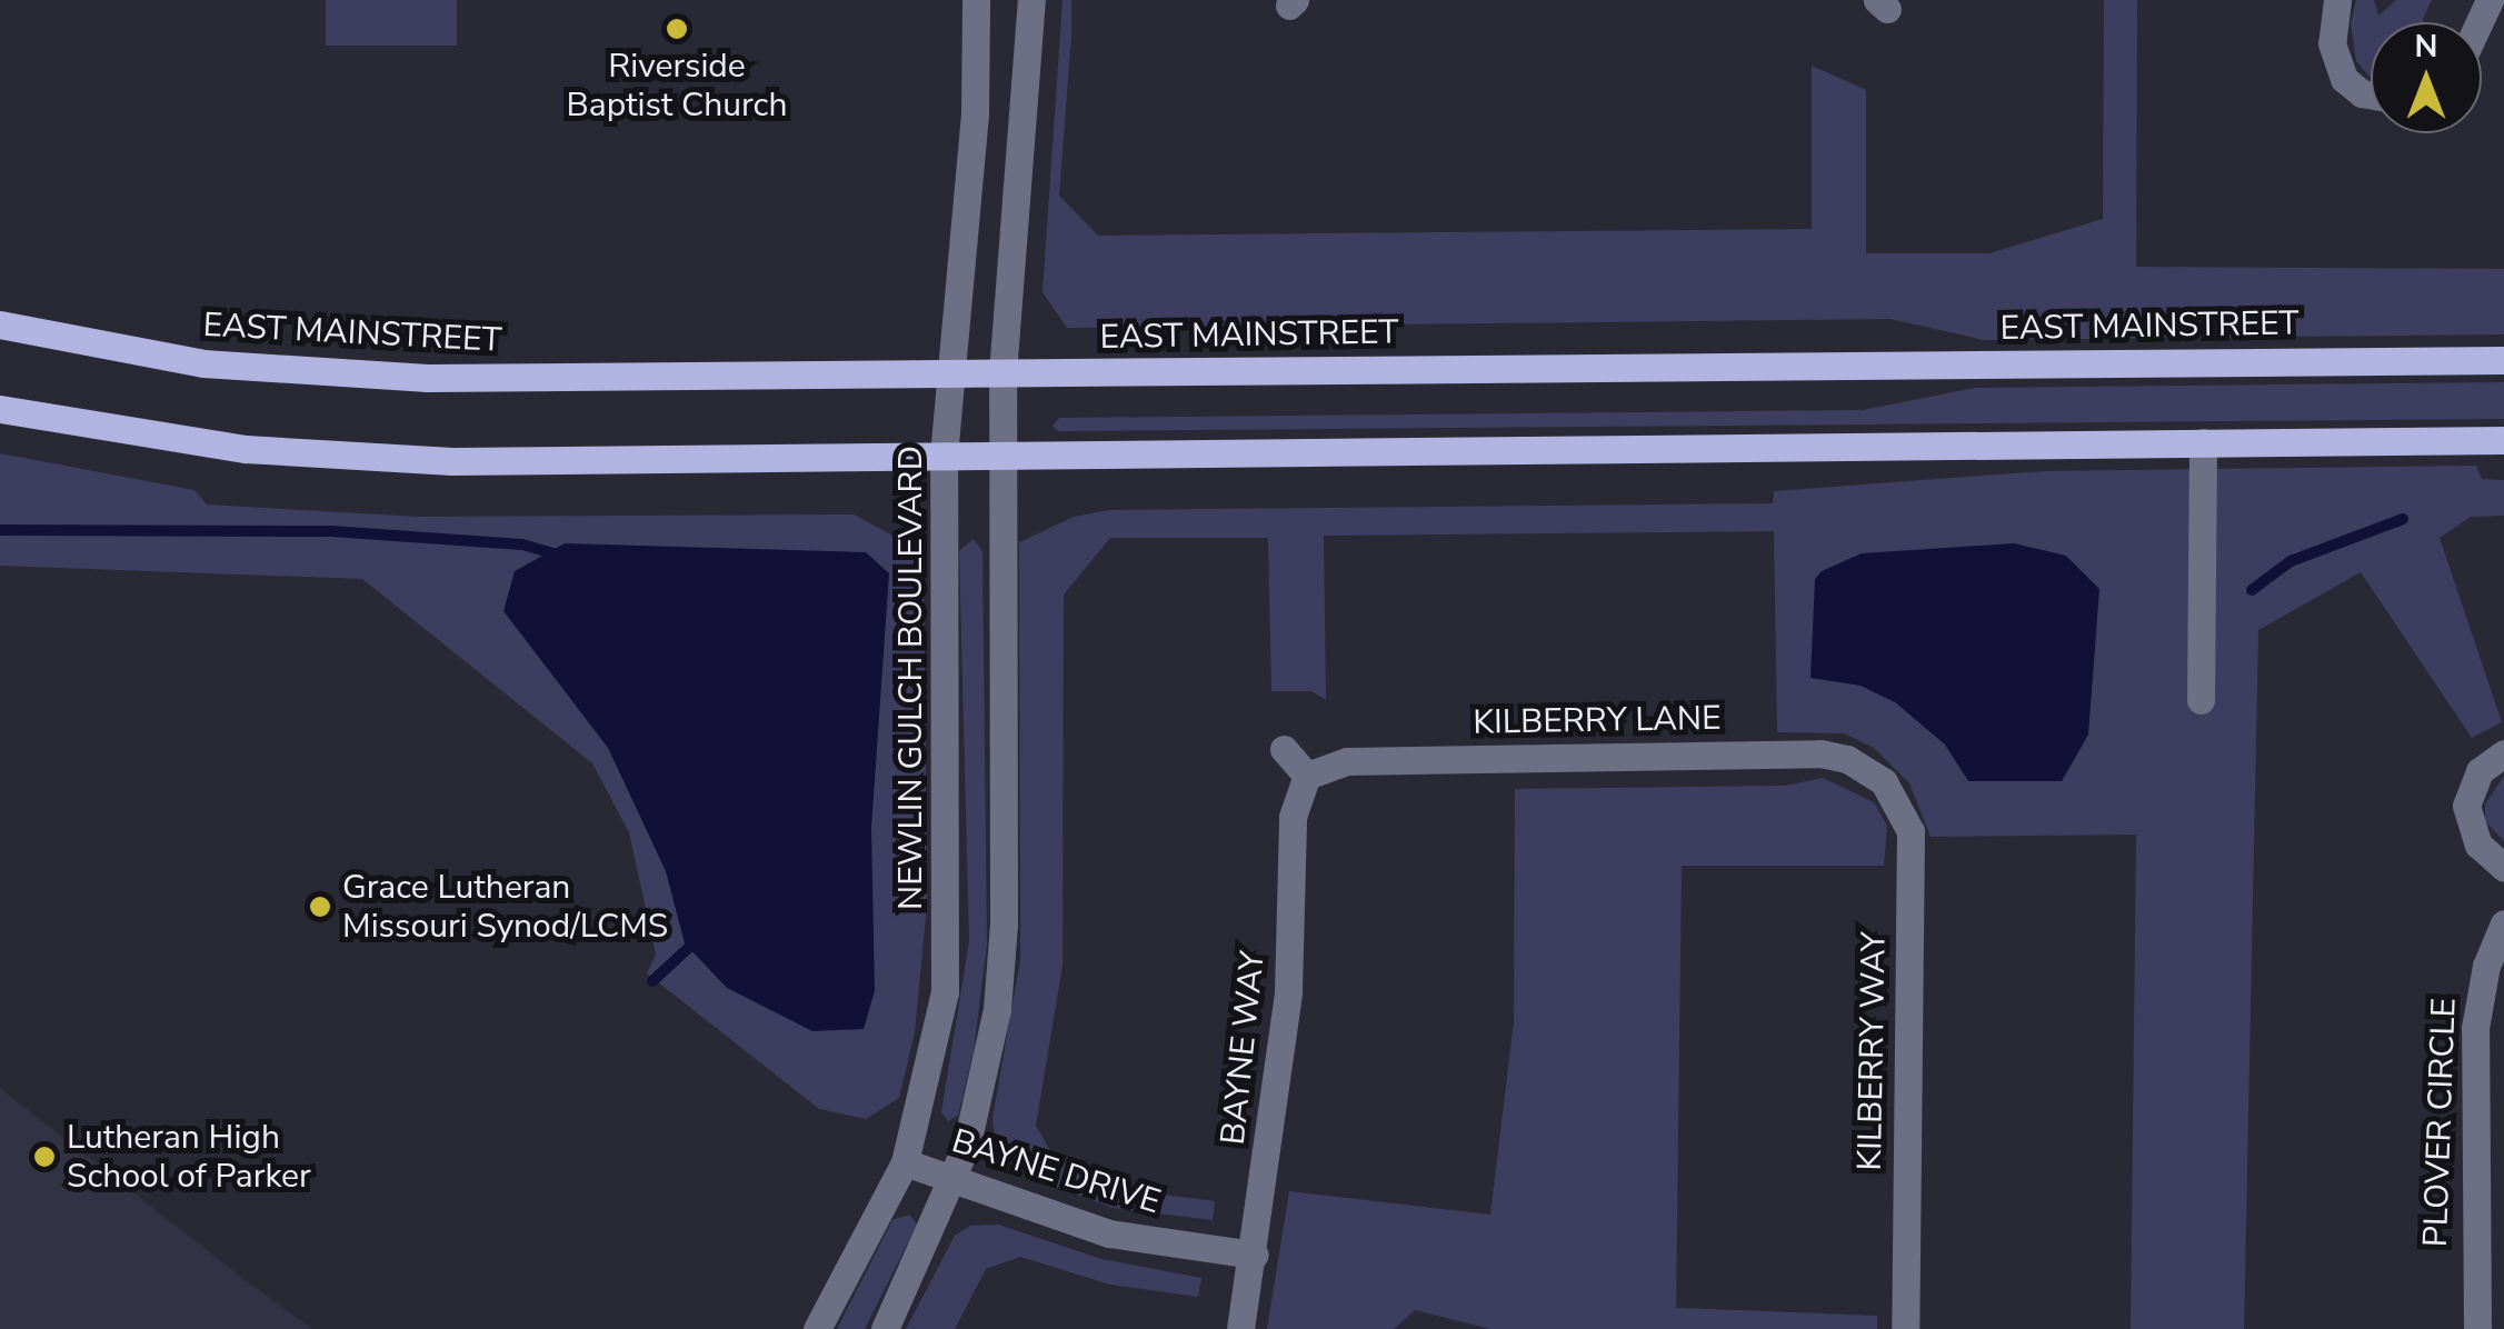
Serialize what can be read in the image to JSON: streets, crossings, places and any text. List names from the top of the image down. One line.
{"streets":{"main road":["EAST MAINSTREET"],"street":["NEWLIN GULCH BOULEVARD","KILBERRY LANE","BAYNE WAY","KILBERRY WAY","PLOVER CIRCLE","BAYNE DRIVE"]},"crossings":[["EAST MAINSTREET","NEWLIN GULCH BOULEVARD"],["NEWLIN GULCH BOULEVARD","BAYNE DRIVE"],["KILBERRY LANE","BAYNE WAY"],["KILBERRY LANE","KILBERRY WAY"],["BAYNE WAY","BAYNE DRIVE"]],"places":["Riverside Baptist Church","Grace Lutheran Missouri Synod/LCMS","Lutheran High School of Parker"],"north":"top"}
